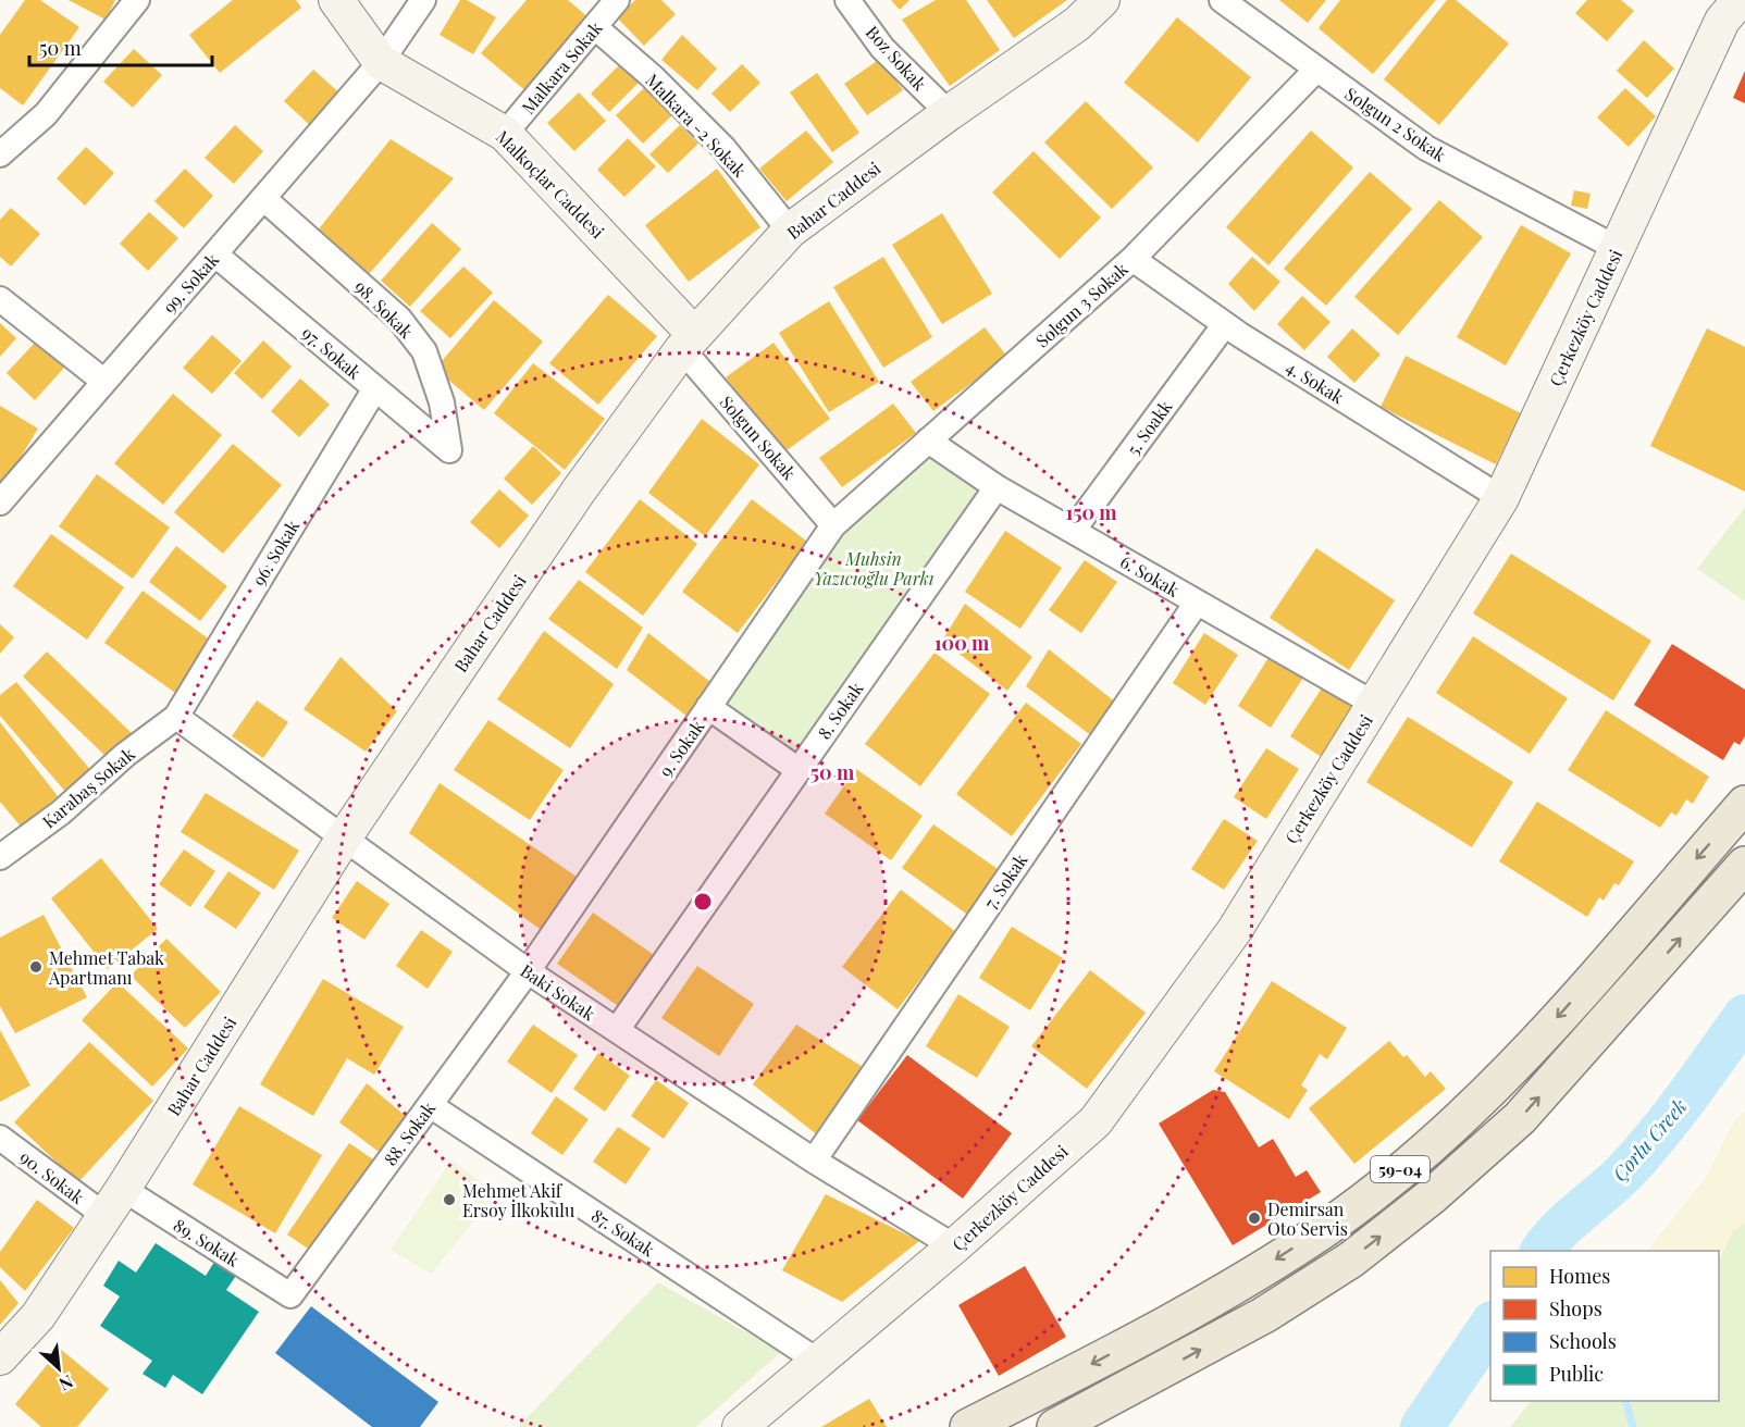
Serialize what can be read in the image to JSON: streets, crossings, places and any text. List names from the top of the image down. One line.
{"streets":{"main road":["59-04"],"street":["Boz Sokak","Malkara Sokak","Solgun 2 Sokak","Malkara -2 Sokak","Malkoçlar Caddesi","Bahar Caddesi","99. Sokak","Solgun 3 Sokak","98. Sokak","Çerkezköy Caddesi","97. Sokak","4. Sokak","5. Soakk","Solgun Sokak","96. Sokak","6. Sokak","8. Sokak","9. Sokak","Karabaş Sokak","7. Sokak","Baki Sokak","88. Sokak","90. Sokak","87. Sokak","89. Sokak"]},"crossings":[["Boz Sokak","Bahar Caddesi"],["Malkara Sokak","Malkara -2 Sokak"],["Malkara Sokak","Malkoçlar Caddesi"],["Solgun 2 Sokak","Solgun 3 Sokak"],["Solgun 2 Sokak","Çerkezköy Caddesi"],["Malkara -2 Sokak","Bahar Caddesi"],["Malkoçlar Caddesi","Bahar Caddesi"],["Malkoçlar Caddesi","99. Sokak"],["Malkoçlar Caddesi","Solgun Sokak"],["Bahar Caddesi","Solgun Sokak"],["Bahar Caddesi","Baki Sokak"],["Bahar Caddesi","90. Sokak"],["Bahar Caddesi","89. Sokak"],["99. Sokak","98. Sokak"],["99. Sokak","97. Sokak"],["Solgun 3 Sokak","4. Sokak"],["Solgun 3 Sokak","Solgun Sokak"],["Solgun 3 Sokak","6. Sokak"],["Solgun 3 Sokak","9. Sokak"],["98. Sokak","97. Sokak"],["Çerkezköy Caddesi","4. Sokak"],["Çerkezköy Caddesi","6. Sokak"],["Çerkezköy Caddesi","Baki Sokak"],["Çerkezköy Caddesi","87. Sokak"],["97. Sokak","96. Sokak"],["4. Sokak","5. Soakk"],["5. Soakk","6. Sokak"],["Solgun Sokak","9. Sokak"],["96. Sokak","Karabaş Sokak"],["96. Sokak","Baki Sokak"],["6. Sokak","8. Sokak"],["6. Sokak","7. Sokak"],["8. Sokak","Baki Sokak"],["9. Sokak","Baki Sokak"],["9. Sokak","88. Sokak"],["Karabaş Sokak","Baki Sokak"],["7. Sokak","Baki Sokak"],["Baki Sokak","88. Sokak"],["88. Sokak","87. Sokak"],["88. Sokak","89. Sokak"],["90. Sokak","89. Sokak"]],"water":["Çorlu Creek"],"parks":["Muhsin Yazıcıoğlu Parkı"],"places":["Mehmet Tabak Apartmanı","Mehmet Akif Ersoy İlkokulu","Demirsan Oto Servis"],"legend":["Homes","Shops","Schools","Public"],"scale_bar":"50 m","north":"bottom right","rings":["150 m","100 m","50 m"]}
